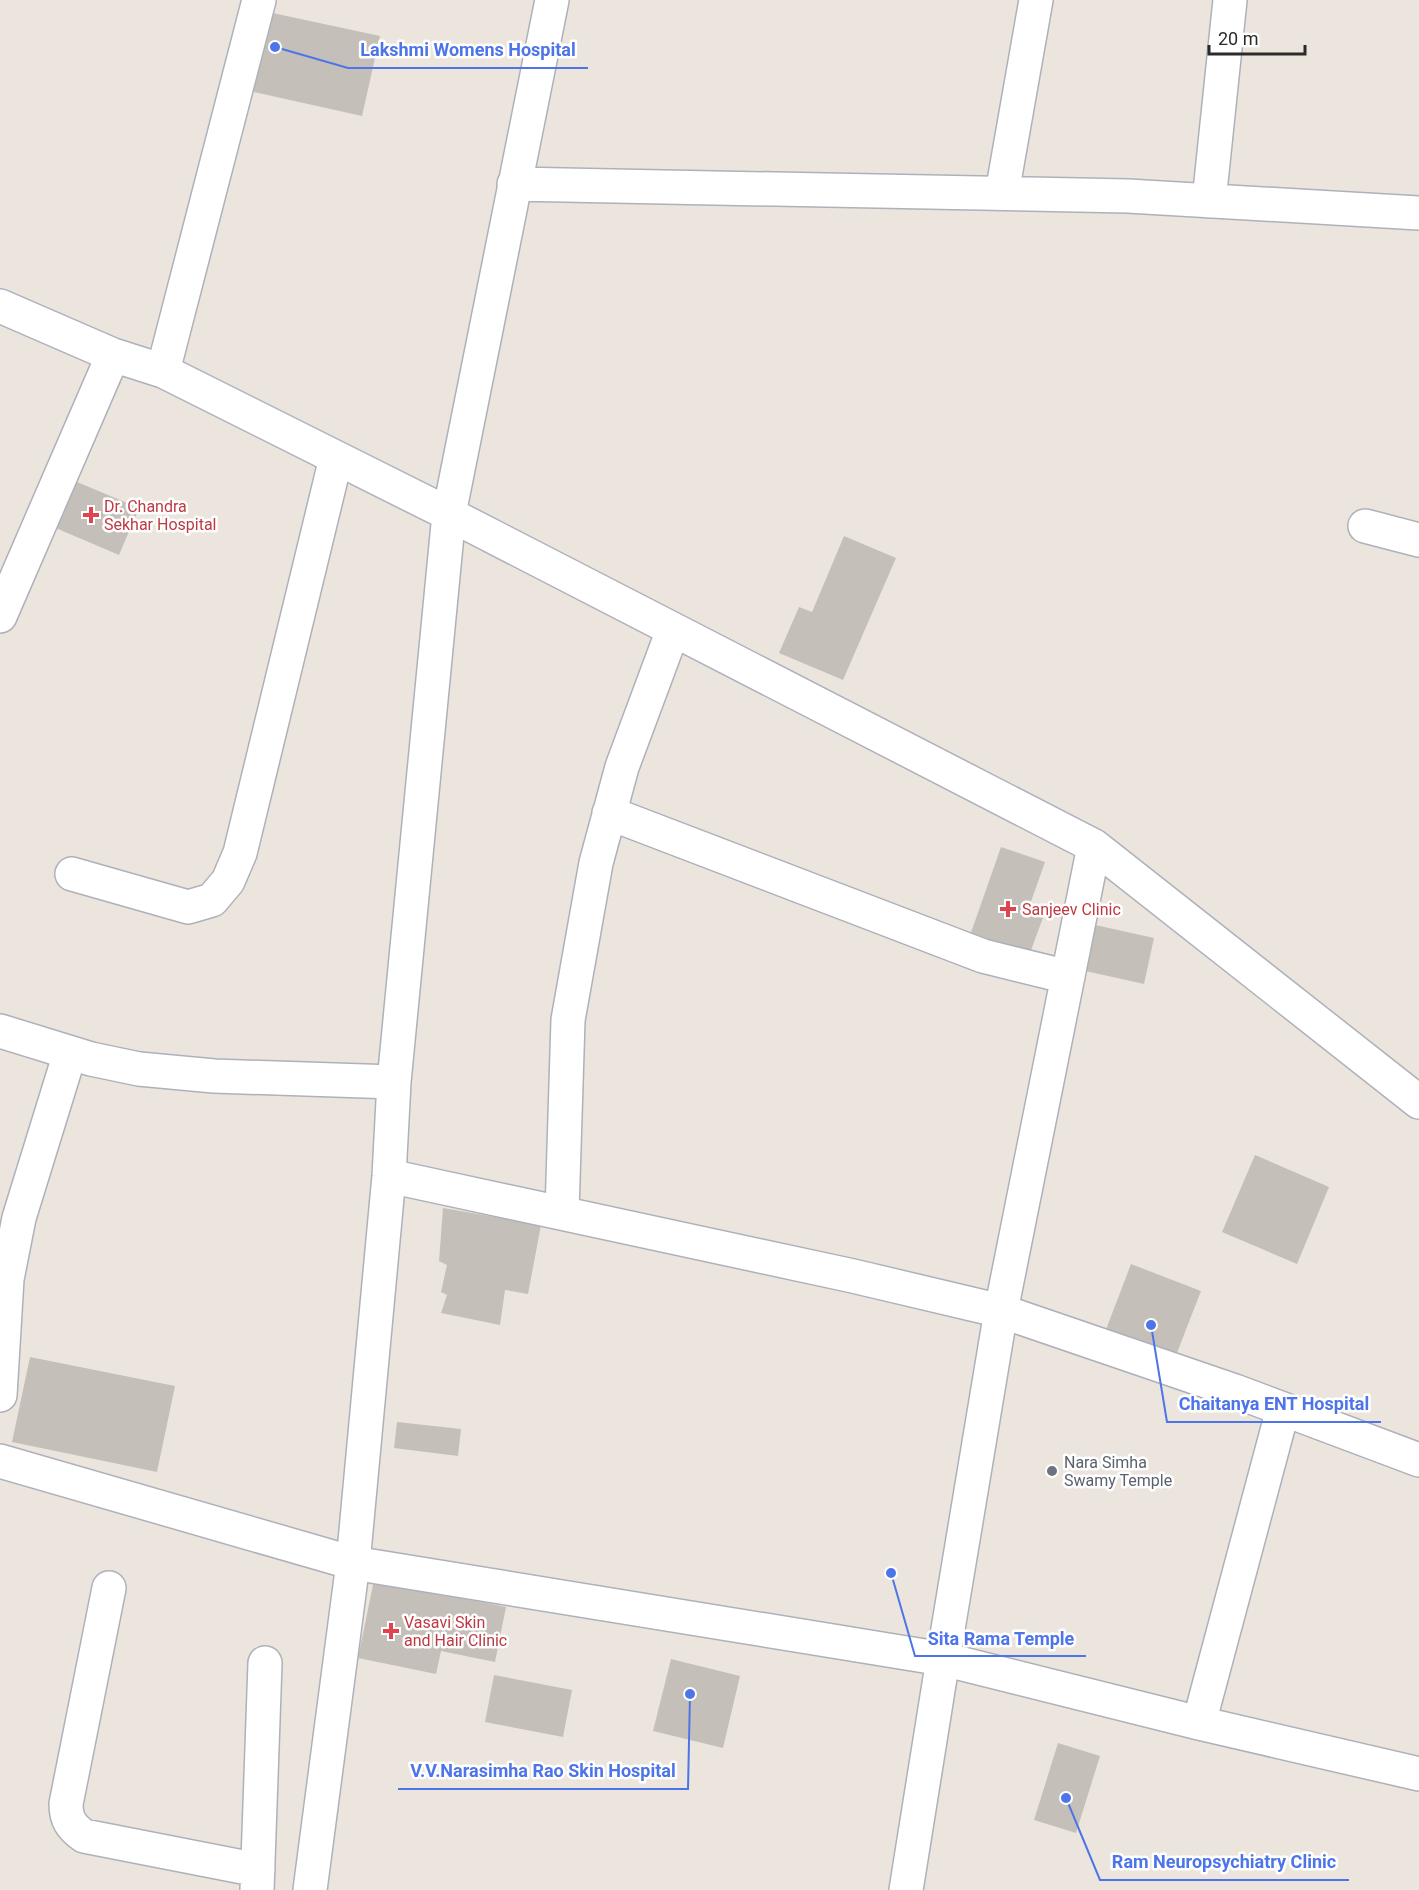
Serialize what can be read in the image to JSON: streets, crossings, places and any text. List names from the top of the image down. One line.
{"places":{"other":["Lakshmi Womens Hospital","Chaitanya ENT Hospital","Nara Simha Swamy Temple","Sita Rama Temple","V.V.Narasimha Rao Skin Hospital","Ram Neuropsychiatry Clinic"],"health":["Dr. Chandra Sekhar Hospital","Sanjeev Clinic","Vasavi Skin and Hair Clinic"]},"scale_bar":"20 m"}
